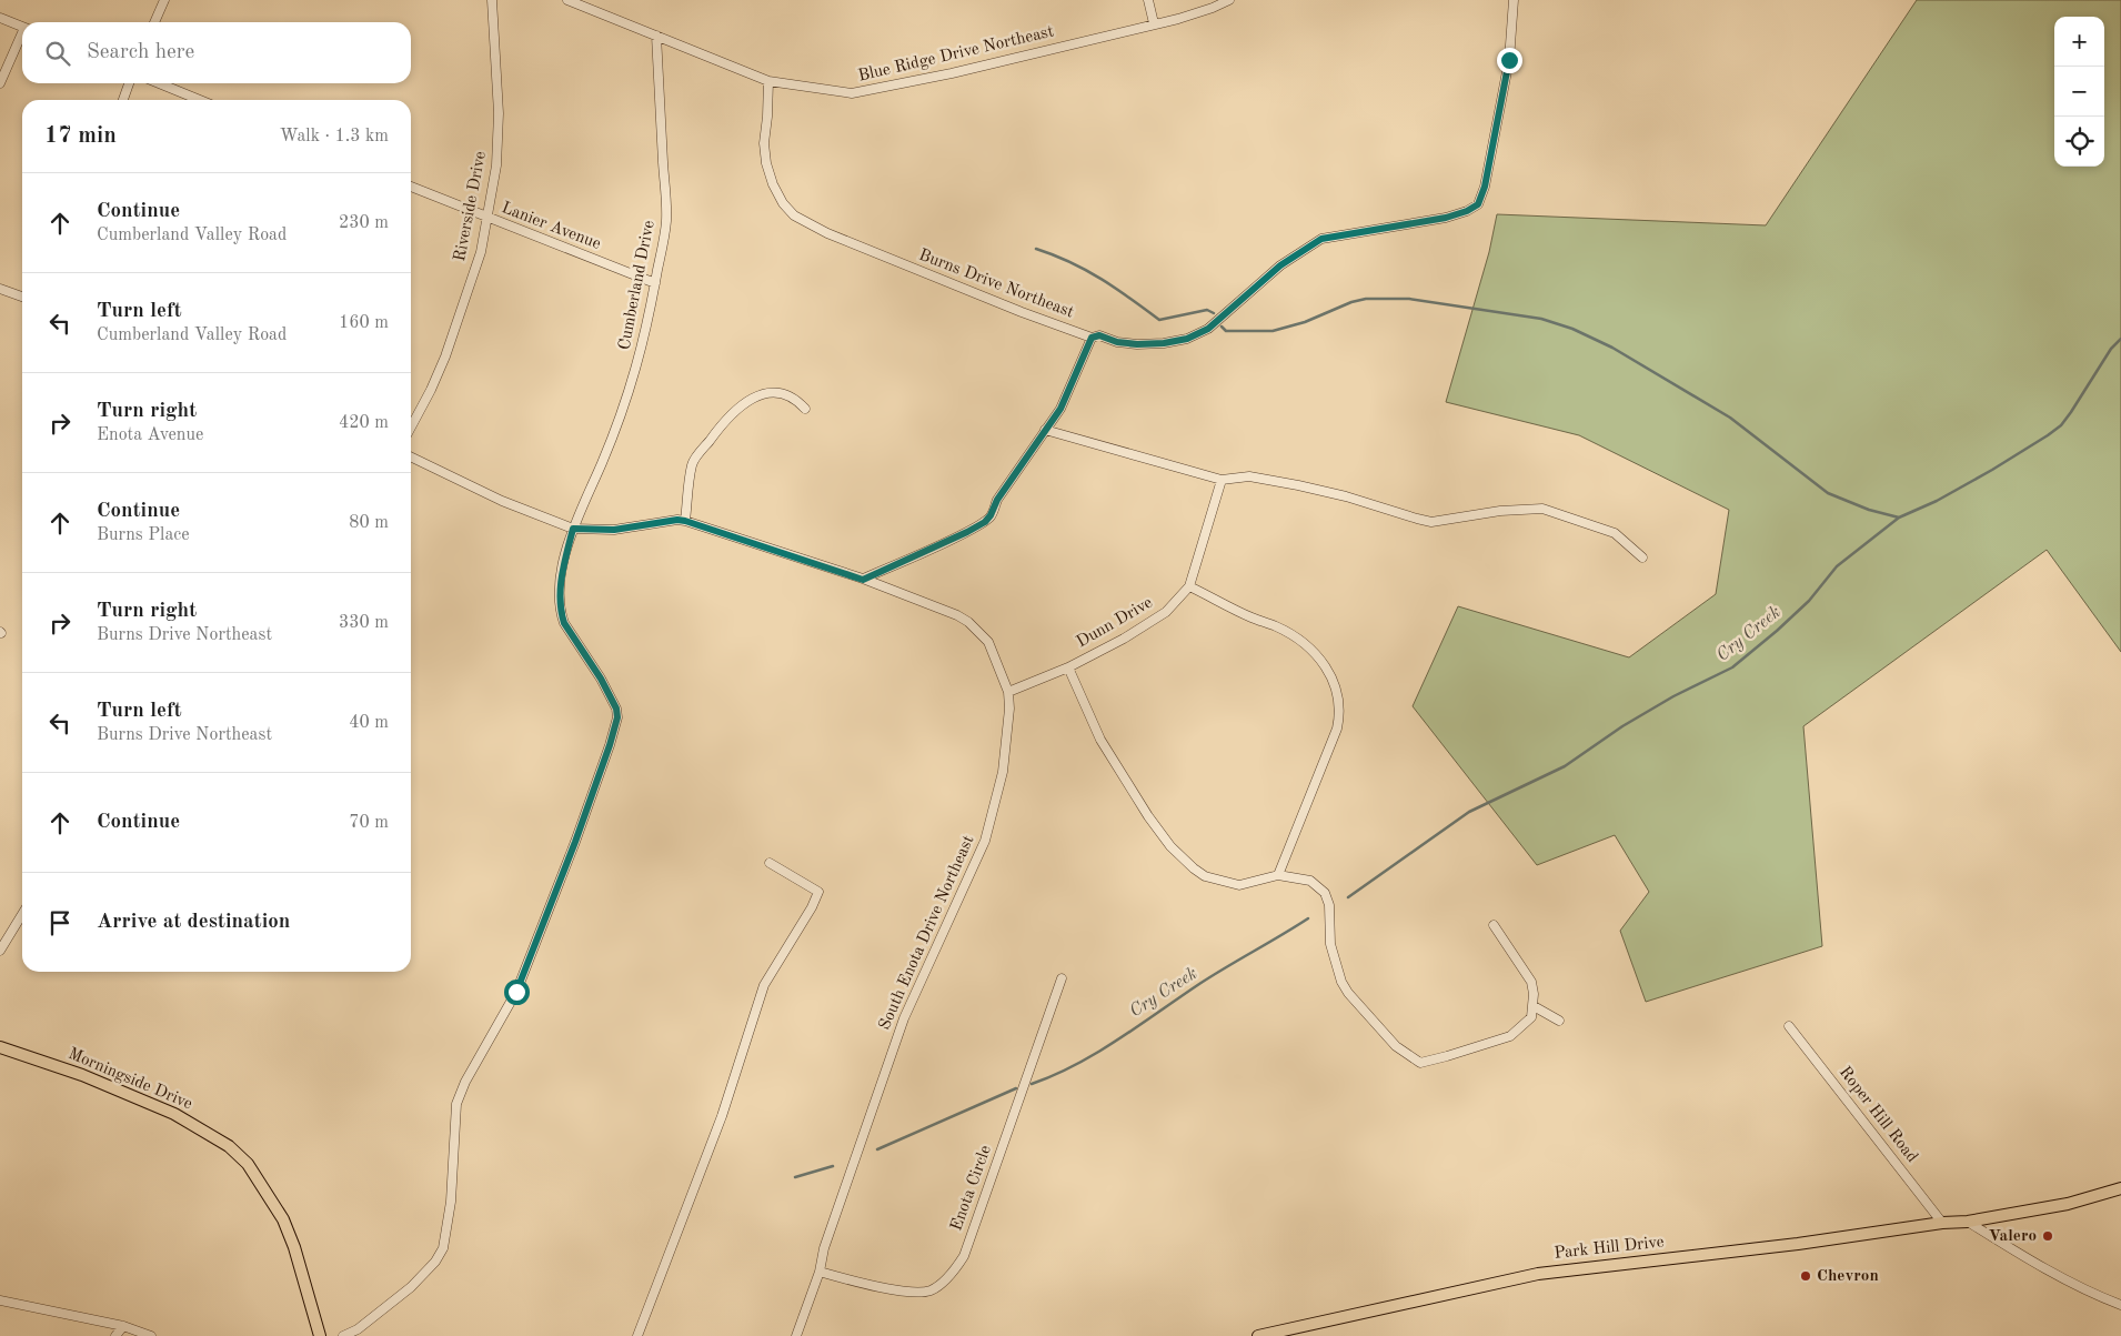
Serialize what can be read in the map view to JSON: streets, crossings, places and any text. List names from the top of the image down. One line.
{"streets":{"main road":["Morningside Drive","Park Hill Drive"],"street":["Blue Ridge Drive Northeast","Riverside Drive","Lanier Avenue","Burns Drive Northeast","Cumberland Drive","Dunn Drive","South Enota Drive Northeast","Roper Hill Road","Enota Circle"]},"crossings":[["Blue Ridge Drive Northeast","Burns Drive Northeast"],["Blue Ridge Drive Northeast","Cumberland Drive"],["Riverside Drive","Lanier Avenue"],["Lanier Avenue","Cumberland Drive"],["Dunn Drive","South Enota Drive Northeast"],["South Enota Drive Northeast","Enota Circle"],["Roper Hill Road","Park Hill Drive"]],"water":["Cry Creek"],"places":["Valero","Chevron"],"page":{"map_buttons":["+","−"],"search":"Search here","heading":["17 min","Walk · 1.3 km"],"list":[["Continue","Cumberland Valley Road","230 m"],["Turn left","Cumberland Valley Road","160 m"],["Turn right","Enota Avenue","420 m"],["Continue","Burns Place","80 m"],["Turn right","Burns Drive Northeast","330 m"],["Turn left","Burns Drive Northeast","40 m"],["Continue","70 m"],"Arrive at destination"]}}
